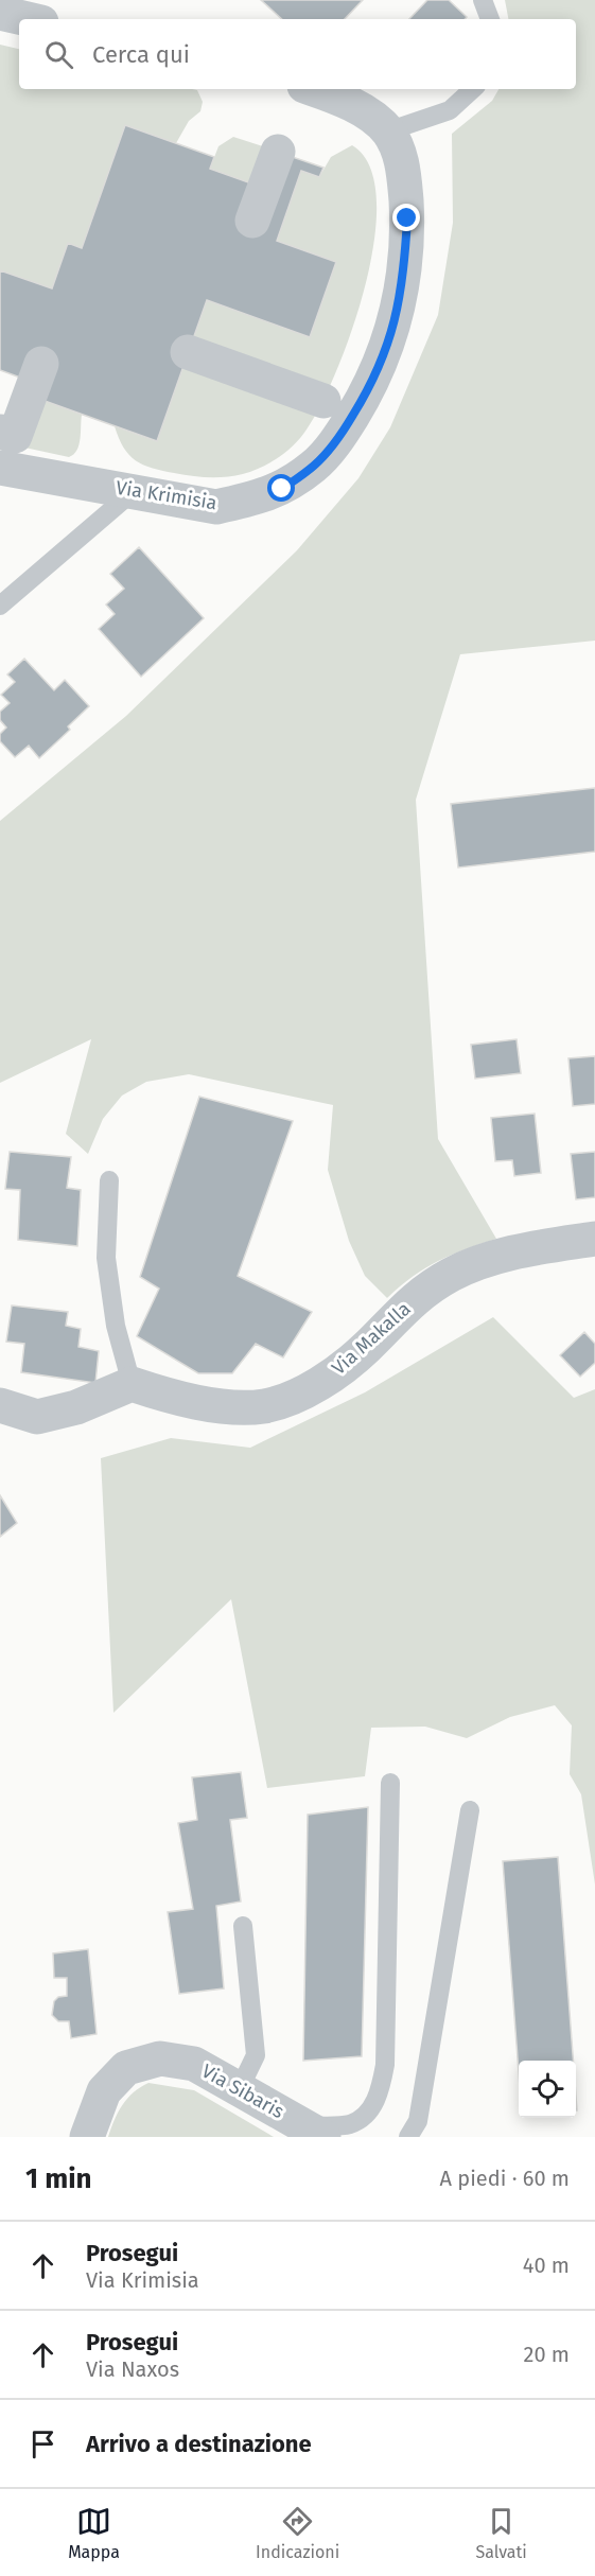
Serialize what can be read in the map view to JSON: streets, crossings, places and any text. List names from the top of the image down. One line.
{"streets":{"street":["Via Krimisia","Via Makalla","Via Sibaris"]},"page":{"search":"Cerca qui","heading":["1 min","A piedi · 60 m"],"list":[["Prosegui","Via Krimisia","40 m"],["Prosegui","Via Naxos","20 m"],"Arrivo a destinazione"],"nav":["Mappa","Indicazioni","Salvati"]}}
